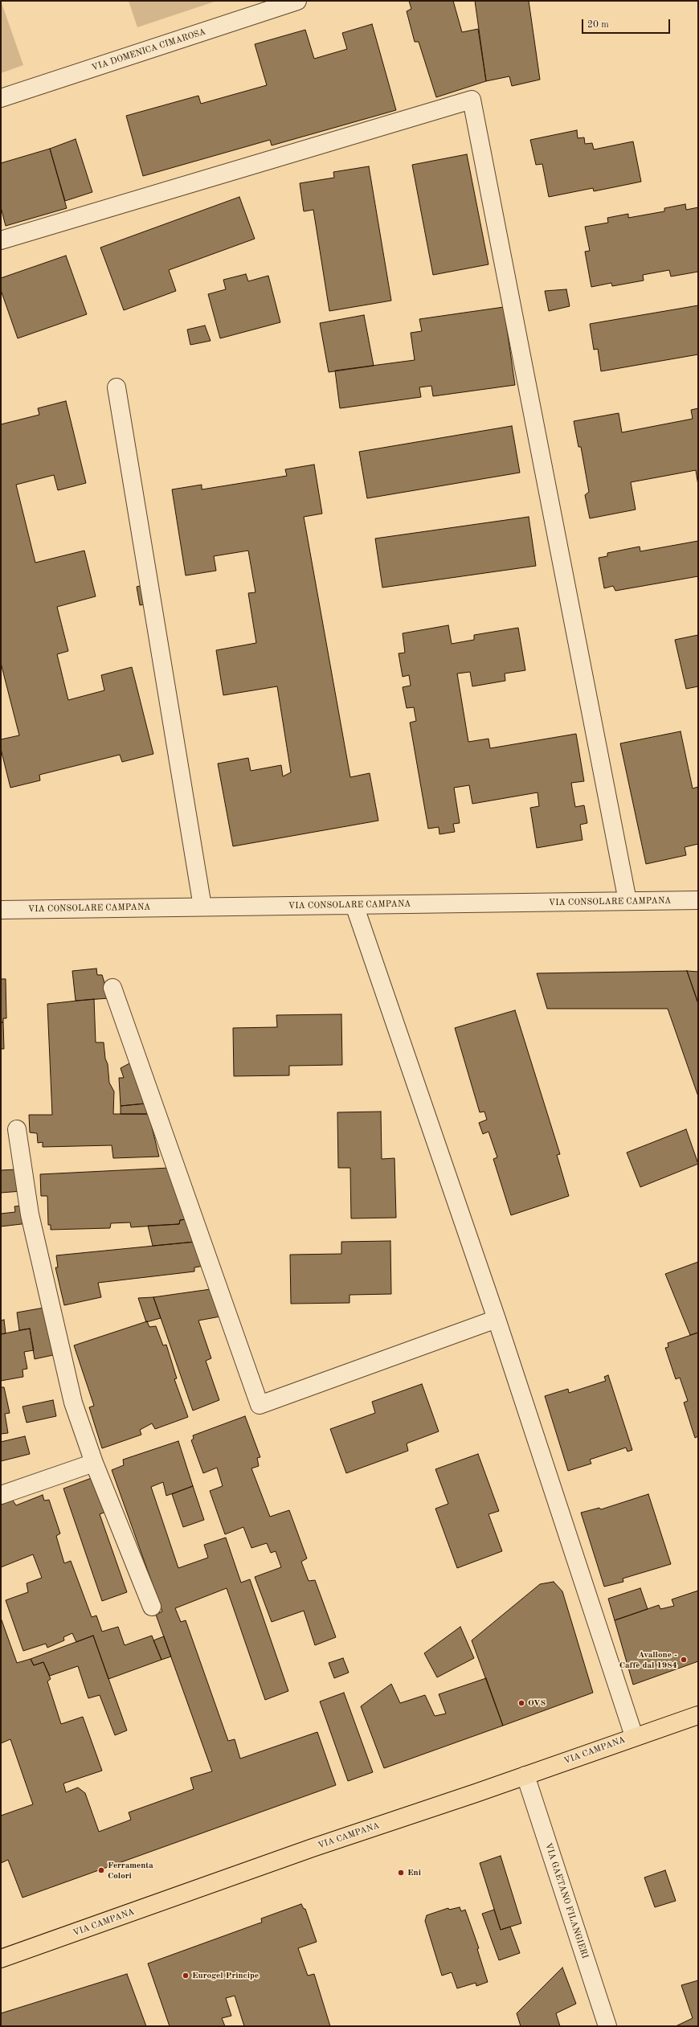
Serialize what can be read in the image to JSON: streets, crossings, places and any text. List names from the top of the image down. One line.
{"streets":{"main road":["VIA CAMPANA"],"street":["VIA DOMENICA CIMAROSA","VIA CONSOLARE CAMPANA","VIA GAETANO FILANGIERI"]},"crossings":[["VIA CAMPANA","VIA GAETANO FILANGIERI"]],"places":["Avallone - Caffè dal 1984","OVS","Ferramenta Colori","Eni","Eurogel Principe"],"scale_bar":"20 m"}
